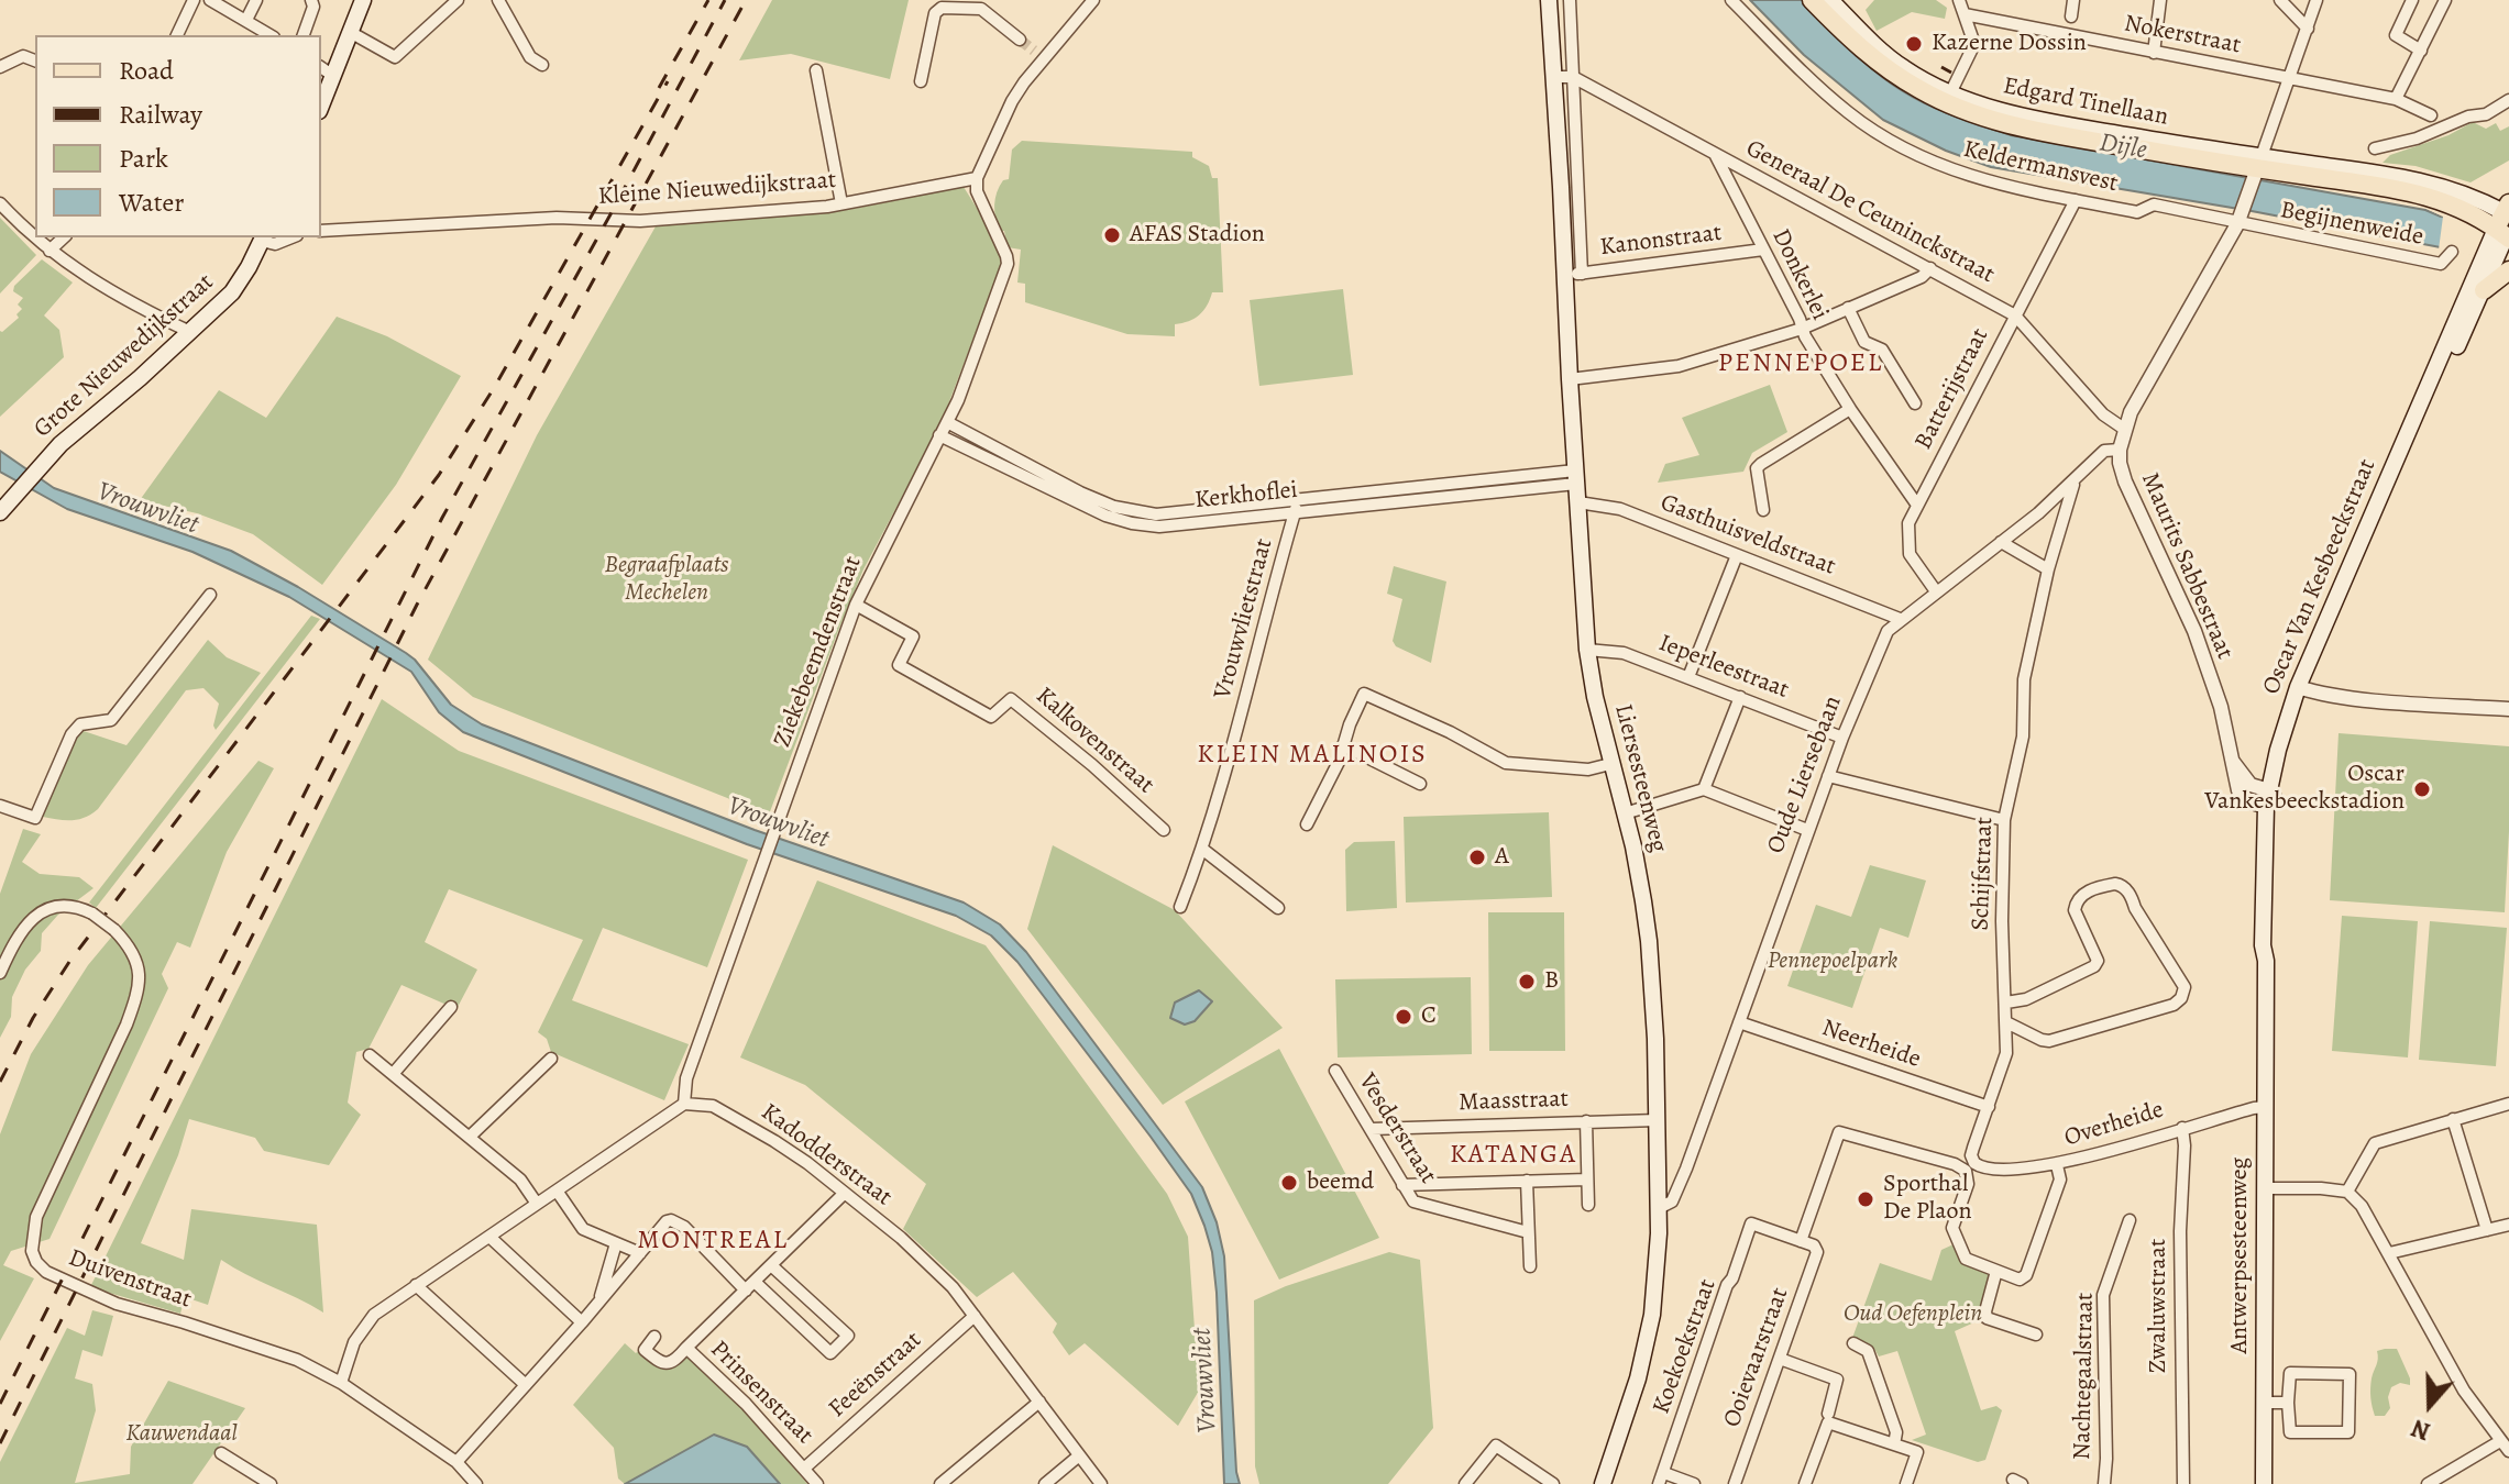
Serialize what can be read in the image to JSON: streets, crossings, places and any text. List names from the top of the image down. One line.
{"streets":{"main road":["Edgard Tinellaan","Grote Nieuwedijkstraat","Oscar Van Kesbeeckstraat","Liersesteenweg","Antwerpsesteenweg"],"street":["Nokerstraat","Keldermansvest","Kleine Nieuwedijkstraat","Generaal De Ceuninckstraat","Begijnenweide","Kanonstraat","Donkerlei","Batterijstraat","Kerkhoflei","Gasthuisveldstraat","Maurits Sabbestraat","Vrouwvlietstraat","Ziekebeemdenstraat","Ieperleestraat","Kalkovenstraat","Oude Liersebaan","Schijfstraat","Neerheide","Maasstraat","Overheide","Vesderstraat","Kadodderstraat","Duivenstraat","Zwaluwstraat","Koekoekstraat","Ooievaarstraat","Feeënstraat","Nachtegaalstraat","Prinsenstraat"]},"crossings":[["Edgard Tinellaan","Maurits Sabbestraat"],["Edgard Tinellaan","Oscar Van Kesbeeckstraat"],["Keldermansvest","Begijnenweide"],["Keldermansvest","Batterijstraat"],["Keldermansvest","Maurits Sabbestraat"],["Kleine Nieuwedijkstraat","Ziekebeemdenstraat"],["Generaal De Ceuninckstraat","Donkerlei"],["Generaal De Ceuninckstraat","Batterijstraat"],["Generaal De Ceuninckstraat","Maurits Sabbestraat"],["Generaal De Ceuninckstraat","Liersesteenweg"],["Begijnenweide","Maurits Sabbestraat"],["Kanonstraat","Donkerlei"],["Kanonstraat","Liersesteenweg"],["Donkerlei","Batterijstraat"],["Kerkhoflei","Vrouwvlietstraat"],["Kerkhoflei","Ziekebeemdenstraat"],["Kerkhoflei","Liersesteenweg"],["Gasthuisveldstraat","Oude Liersebaan"],["Gasthuisveldstraat","Liersesteenweg"],["Maurits Sabbestraat","Oscar Van Kesbeeckstraat"],["Maurits Sabbestraat","Oude Liersebaan"],["Oscar Van Kesbeeckstraat","Overheide"],["Oscar Van Kesbeeckstraat","Antwerpsesteenweg"],["Ziekebeemdenstraat","Kalkovenstraat"],["Ziekebeemdenstraat","Kadodderstraat"],["Ieperleestraat","Oude Liersebaan"],["Ieperleestraat","Liersesteenweg"],["Oude Liersebaan","Liersesteenweg"],["Oude Liersebaan","Schijfstraat"],["Oude Liersebaan","Neerheide"],["Liersesteenweg","Maasstraat"],["Schijfstraat","Neerheide"],["Schijfstraat","Overheide"],["Maasstraat","Vesderstraat"],["Overheide","Antwerpsesteenweg"],["Overheide","Zwaluwstraat"],["Overheide","Koekoekstraat"],["Overheide","Ooievaarstraat"],["Kadodderstraat","Feeënstraat"],["Kadodderstraat","Prinsenstraat"],["Koekoekstraat","Ooievaarstraat"],["Feeënstraat","Prinsenstraat"]],"districts":["PENNEPOEL","KLEIN MALINOIS","KATANGA","MONTREAL"],"water":["Dijle","Vrouwvliet"],"parks":["Begraafplaats Mechelen","Pennepoelpark","Oud Oefenplein","Kauwendaal"],"places":["Kazerne Dossin","AFAS Stadion","Oscar Vankesbeeckstadion","A","B","C","beemd","Sporthal De Plaon"],"legend":["Road","Railway","Park","Water"],"north":"bottom"}
